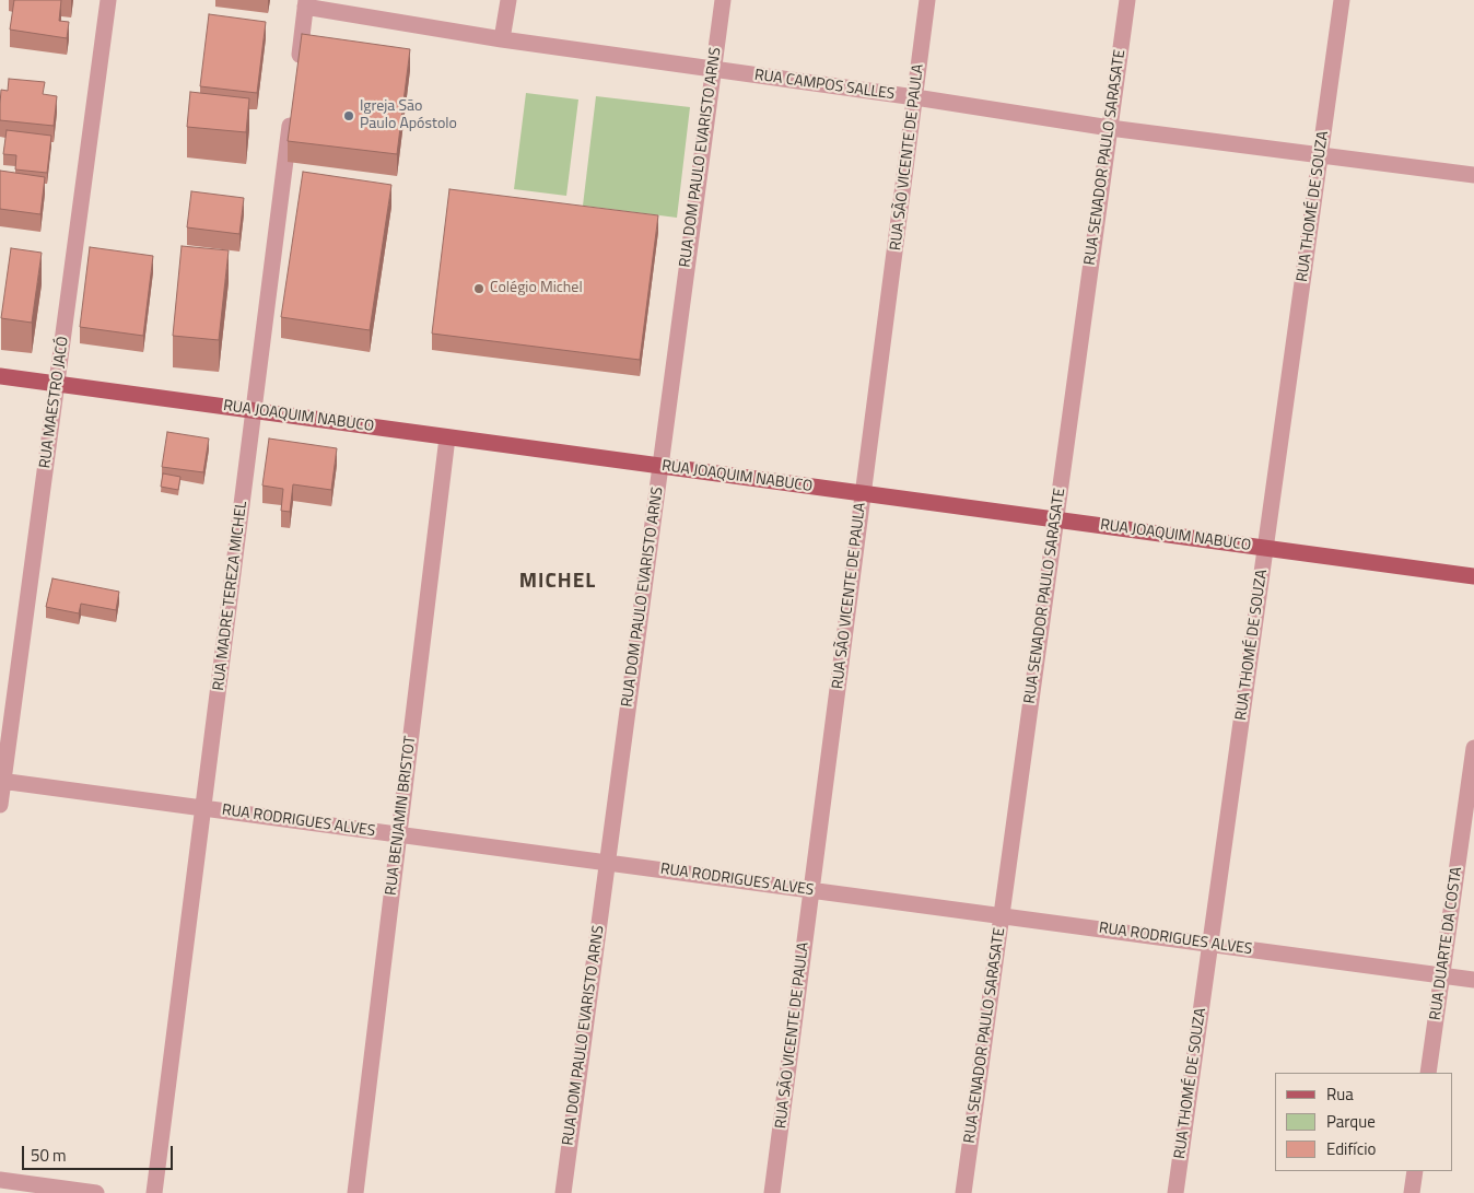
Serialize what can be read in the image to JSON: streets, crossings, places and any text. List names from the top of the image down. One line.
{"streets":{"main road":["RUA JOAQUIM NABUCO"],"street":["RUA CAMPOS SALLES","RUA DOM PAULO EVARISTO ARNS","RUA SÃO VICENTE DE PAULA","RUA SENADOR PAULO SARASATE","RUA THOMÉ DE SOUZA","RUA MAESTRO JACÓ","RUA MADRE TEREZA MICHEL","RUA BENJAMIN BRISTOT","RUA RODRIGUES ALVES","RUA DUARTE DA COSTA"]},"crossings":[["RUA CAMPOS SALLES","RUA DOM PAULO EVARISTO ARNS"],["RUA CAMPOS SALLES","RUA SÃO VICENTE DE PAULA"],["RUA CAMPOS SALLES","RUA SENADOR PAULO SARASATE"],["RUA CAMPOS SALLES","RUA THOMÉ DE SOUZA"],["RUA DOM PAULO EVARISTO ARNS","RUA JOAQUIM NABUCO"],["RUA DOM PAULO EVARISTO ARNS","RUA RODRIGUES ALVES"],["RUA SÃO VICENTE DE PAULA","RUA JOAQUIM NABUCO"],["RUA SÃO VICENTE DE PAULA","RUA RODRIGUES ALVES"],["RUA SENADOR PAULO SARASATE","RUA JOAQUIM NABUCO"],["RUA SENADOR PAULO SARASATE","RUA RODRIGUES ALVES"],["RUA THOMÉ DE SOUZA","RUA JOAQUIM NABUCO"],["RUA THOMÉ DE SOUZA","RUA RODRIGUES ALVES"],["RUA MAESTRO JACÓ","RUA JOAQUIM NABUCO"],["RUA MAESTRO JACÓ","RUA RODRIGUES ALVES"],["RUA JOAQUIM NABUCO","RUA MADRE TEREZA MICHEL"],["RUA JOAQUIM NABUCO","RUA BENJAMIN BRISTOT"],["RUA MADRE TEREZA MICHEL","RUA RODRIGUES ALVES"],["RUA BENJAMIN BRISTOT","RUA RODRIGUES ALVES"],["RUA RODRIGUES ALVES","RUA DUARTE DA COSTA"]],"districts":["MICHEL"],"places":["Igreja São Paulo Apóstolo","Colégio Michel"],"legend":["Rua","Parque","Edifício"],"scale_bar":"50 m"}
